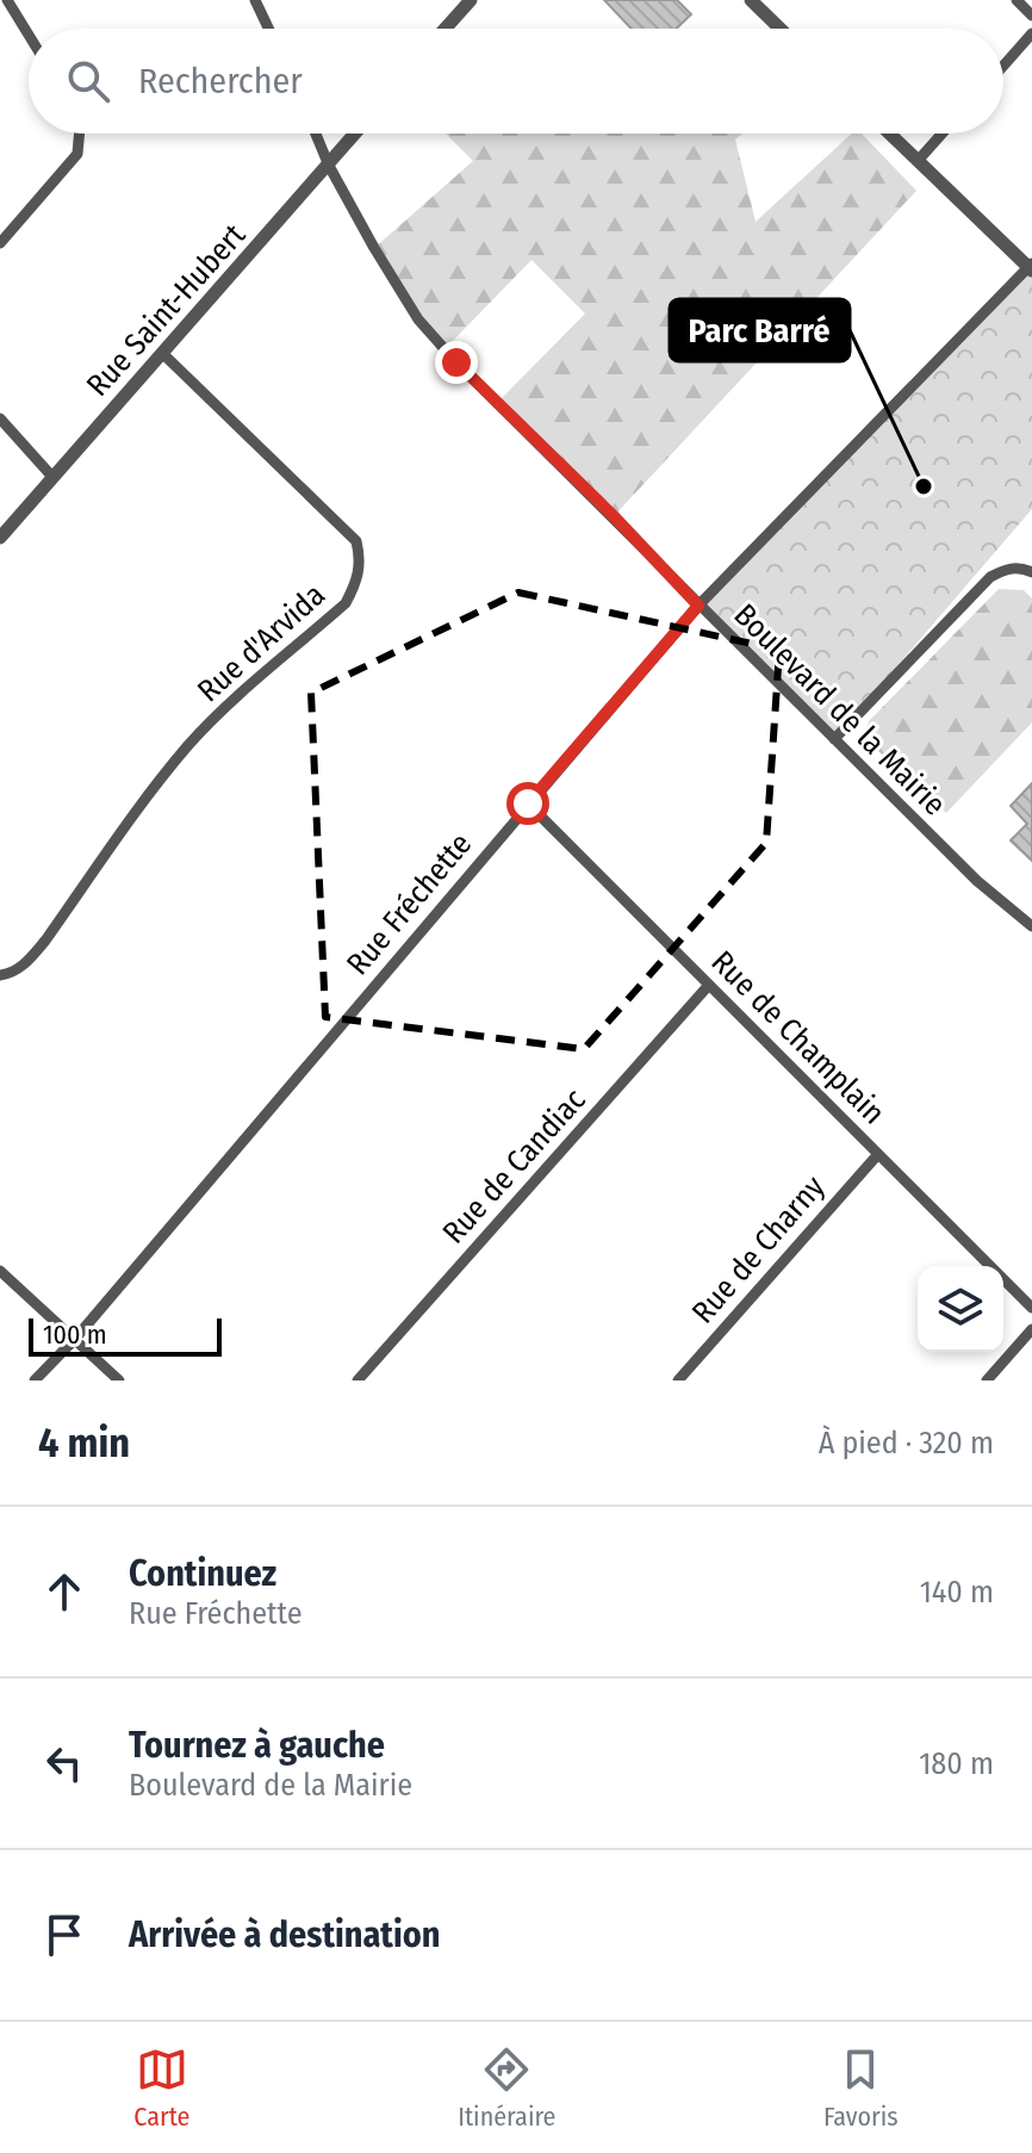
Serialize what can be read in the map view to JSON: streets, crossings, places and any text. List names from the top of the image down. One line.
{"streets":{"street":["Rue Saint-Hubert","Rue d'Arvida","Boulevard de la Mairie","Rue Fréchette","Rue de Champlain","Rue de Candiac","Rue de Charny"]},"crossings":[["Rue Saint-Hubert","Rue d'Arvida"],["Rue Saint-Hubert","Boulevard de la Mairie"],["Boulevard de la Mairie","Rue Fréchette"],["Rue Fréchette","Rue de Champlain"],["Rue de Champlain","Rue de Candiac"],["Rue de Champlain","Rue de Charny"]],"places":["Parc Barré"],"scale_bar":"100 m","page":{"search":"Rechercher","scale":"100 m","heading":["4 min","À pied · 320 m"],"list":[["Continuez","Rue Fréchette","140 m"],["Tournez à gauche","Boulevard de la Mairie","180 m"],"Arrivée à destination"],"nav":["Carte","Itinéraire","Favoris"]}}
